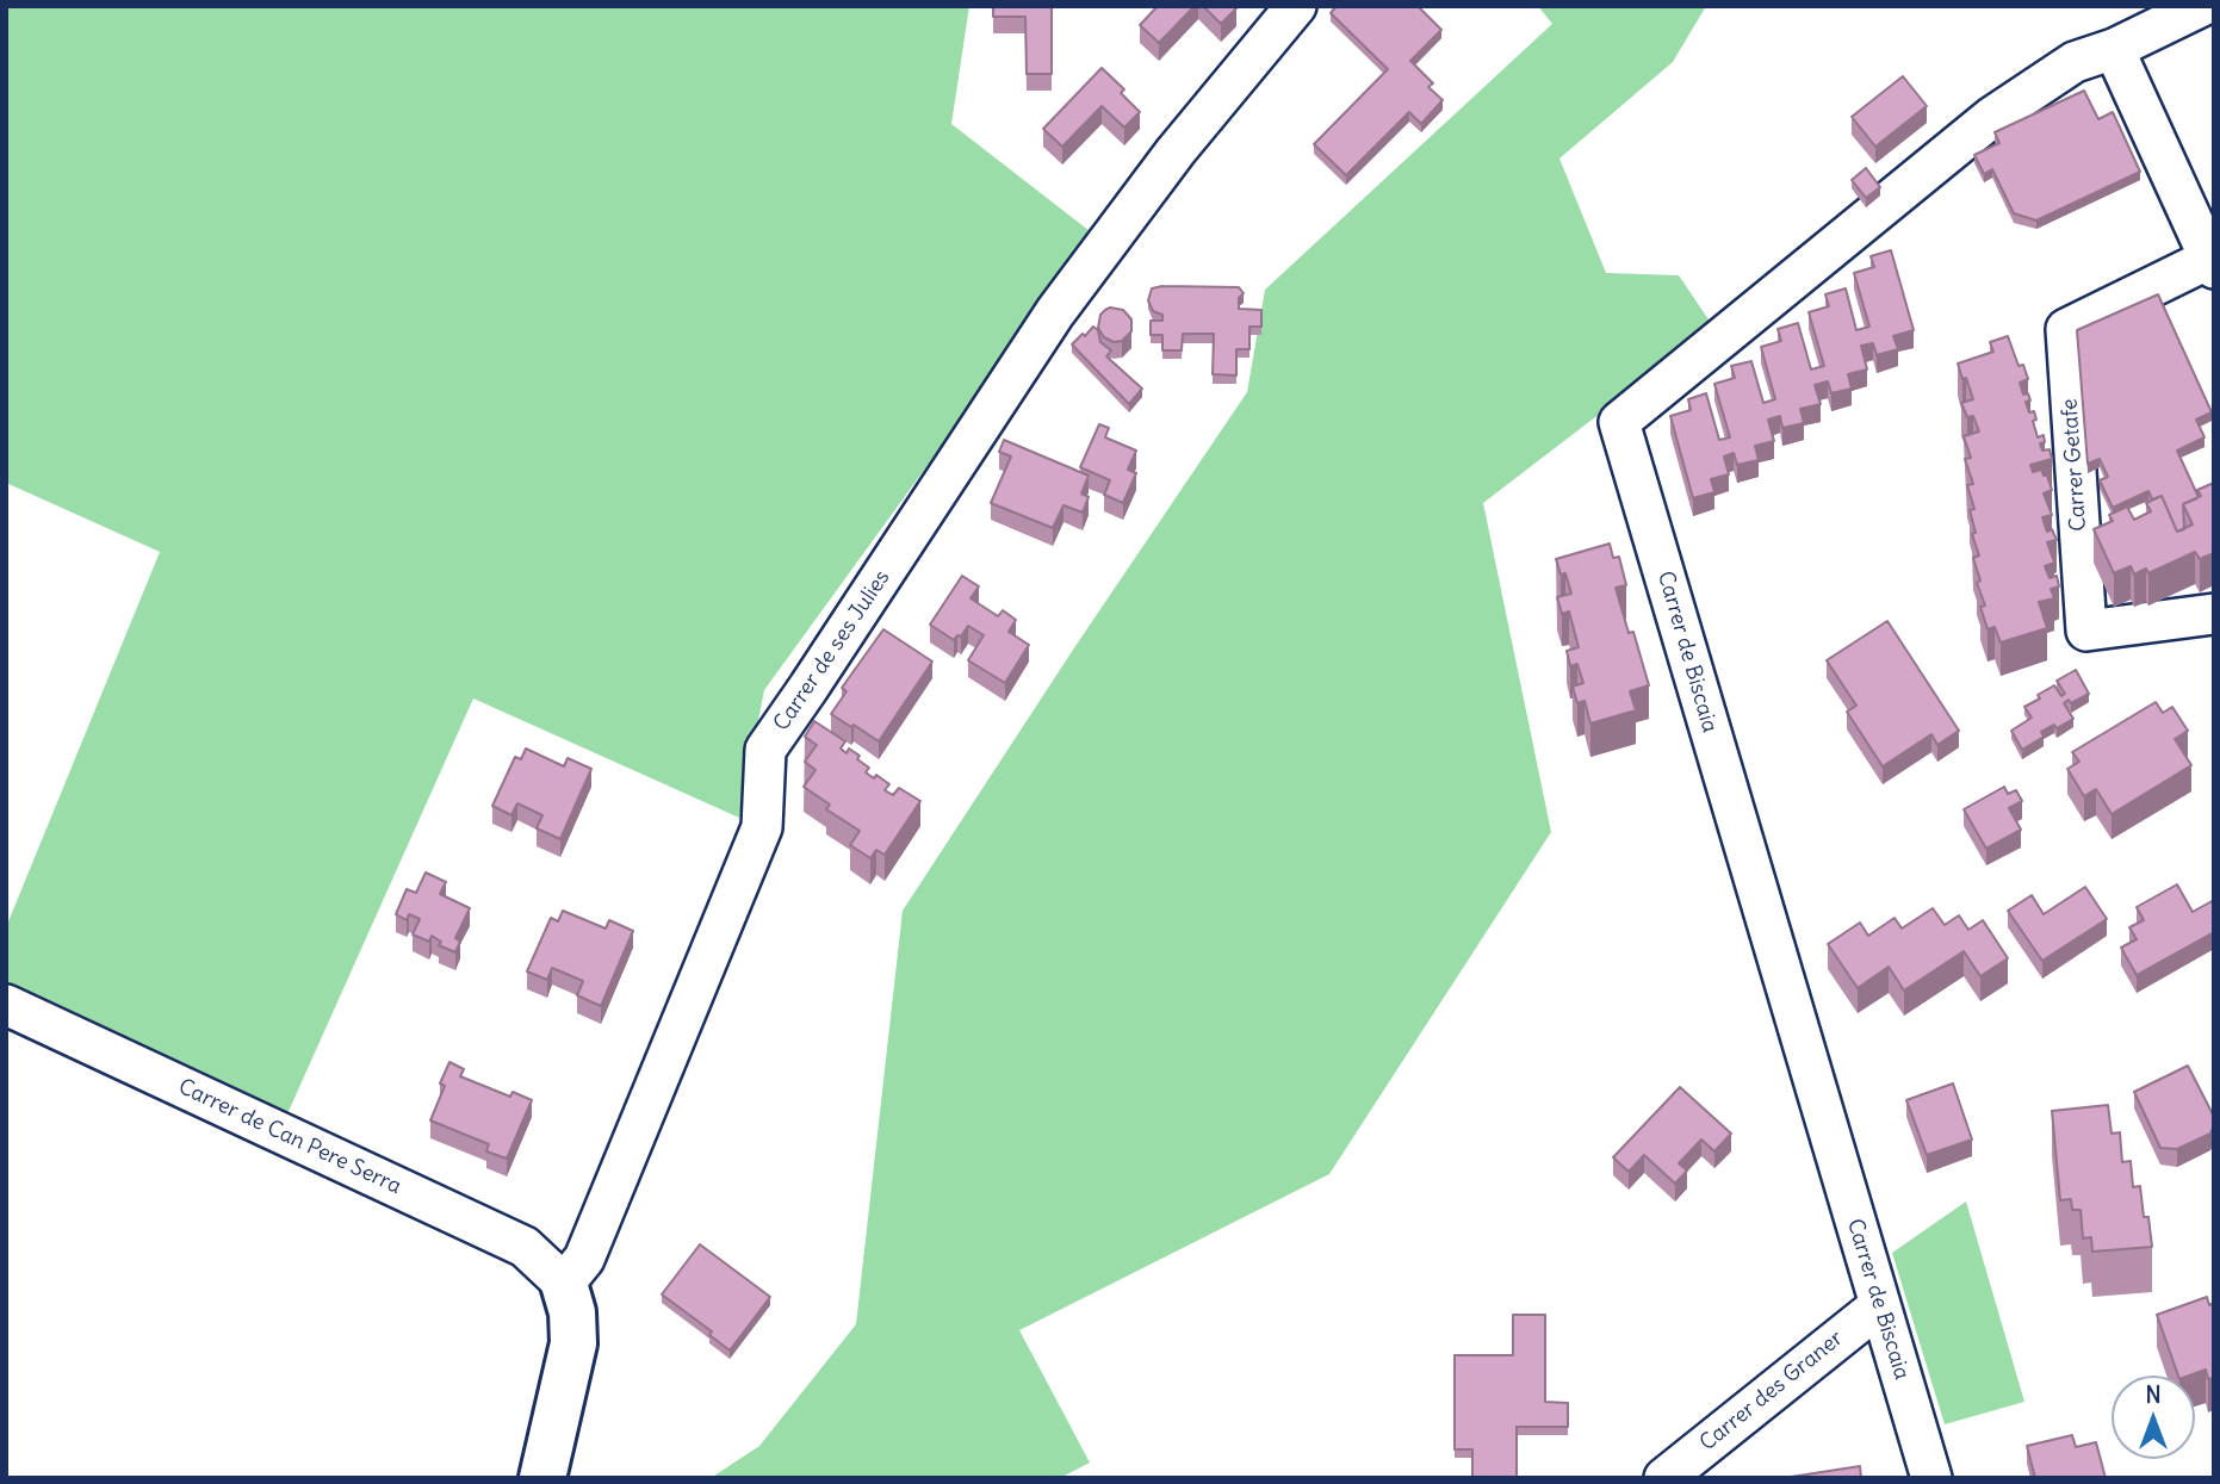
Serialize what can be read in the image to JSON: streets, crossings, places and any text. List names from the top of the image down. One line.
{"streets":{"street":["Carrer Getafe","Carrer de ses Julies","Carrer de Biscaia","Carrer de Can Pere Serra","Carrer des Graner"]},"crossings":[["Carrer de ses Julies","Carrer de Can Pere Serra"],["Carrer de Biscaia","Carrer des Graner"]],"north":"top"}
